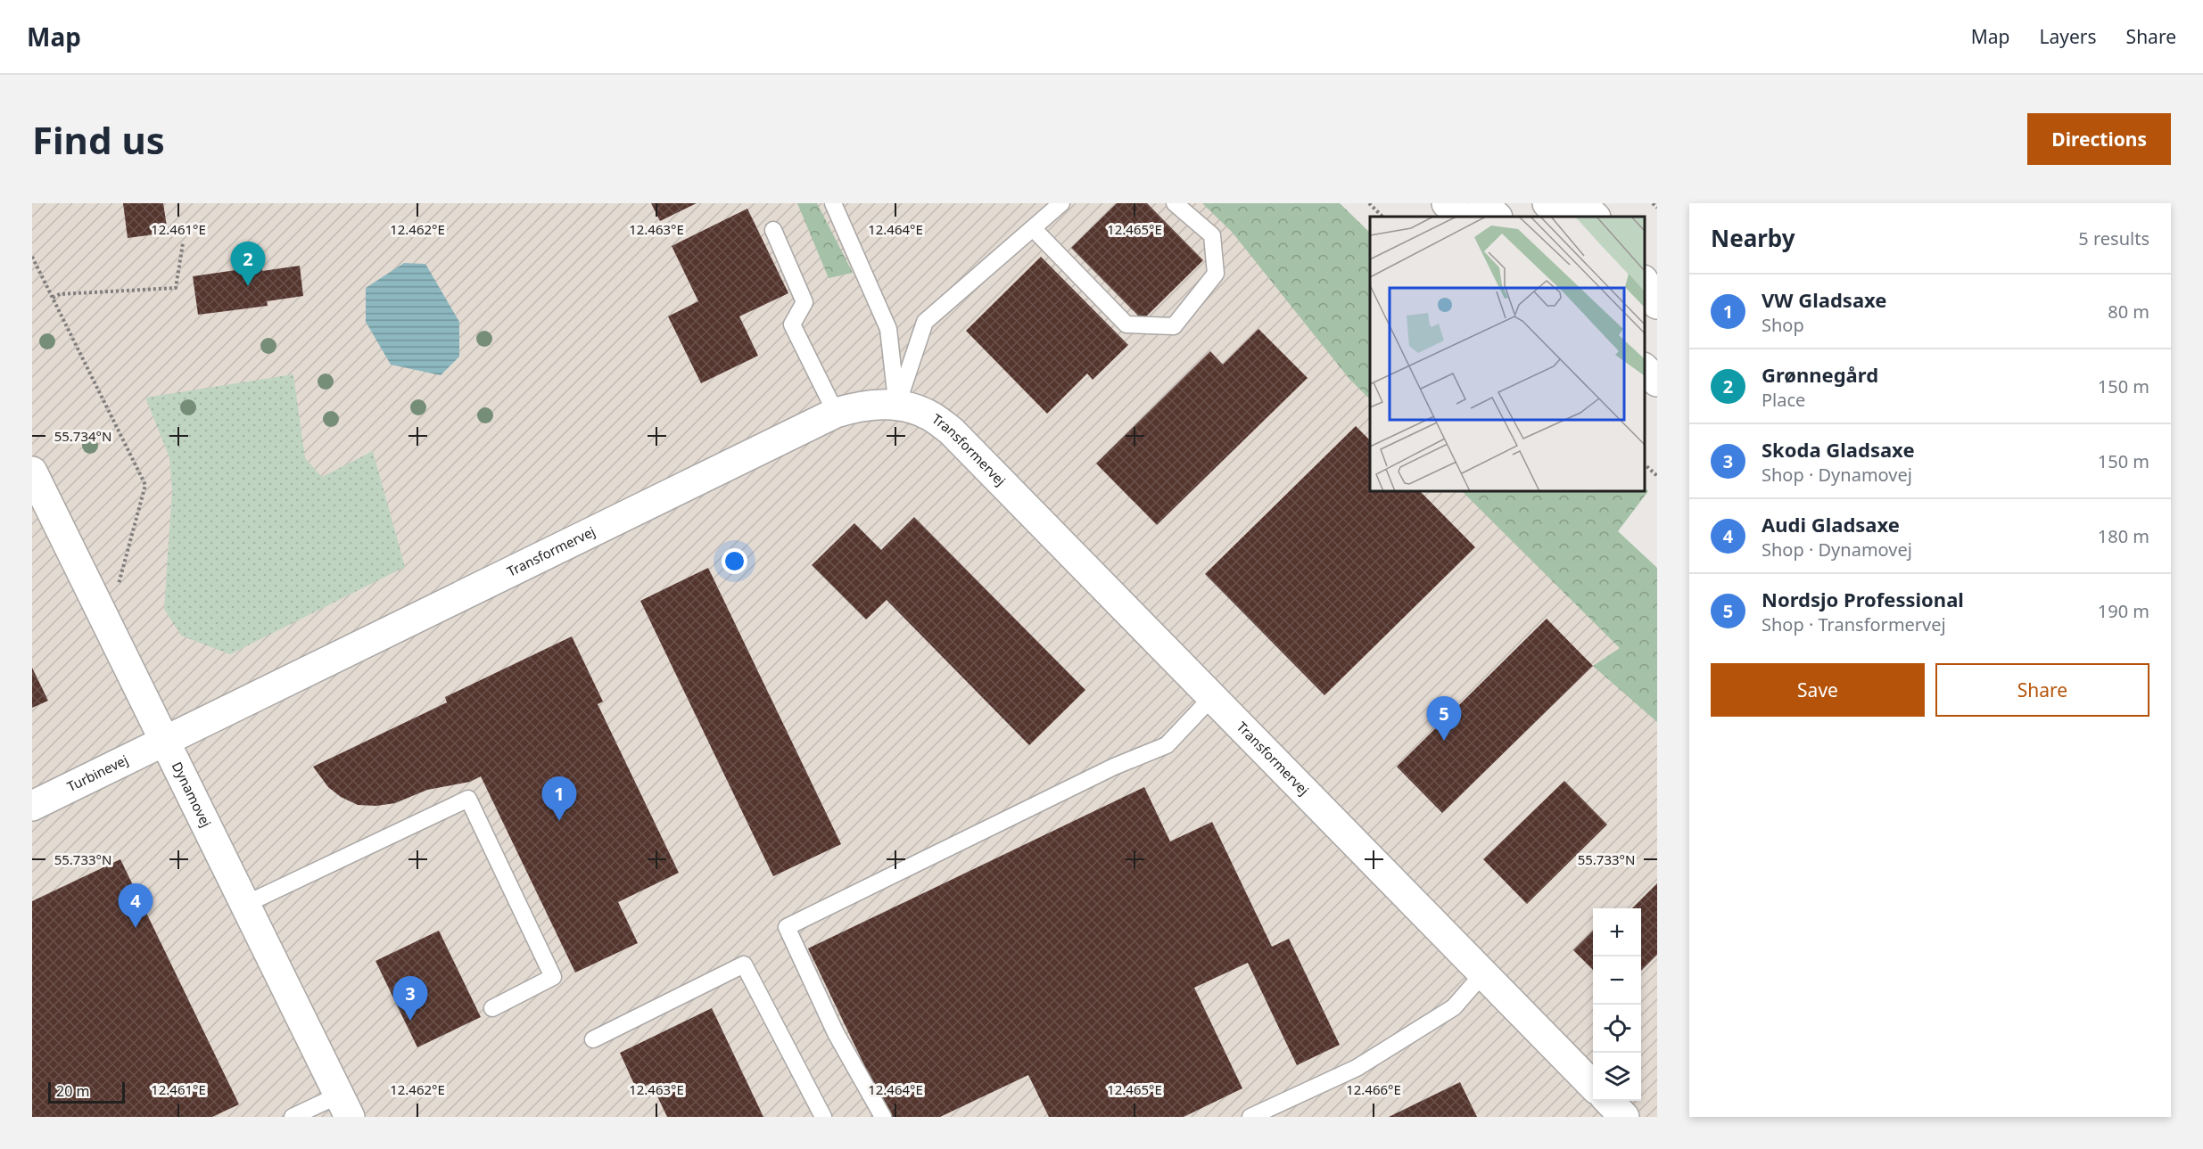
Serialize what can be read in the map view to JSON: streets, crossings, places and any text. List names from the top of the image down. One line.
{"streets":{"main road":["Transformervej","Turbinevej","Dynamovej"]},"crossings":[["Transformervej","Turbinevej"],["Transformervej","Dynamovej"],["Turbinevej","Dynamovej"]],"scale_bar":"20 m","page":{"header":"Map","nav":["Map","Layers","Share"],"buttons":["Directions",["Save","Share"]],"title":"Find us","heading":["Nearby","5 results"],"pins":["2","5","1","4","3"],"list":[{"mark":"1","name":"VW Gladsaxe","note":"Shop","value":"80 m"},{"mark":"2","name":"Grønnegård","note":"Place","value":"150 m"},{"mark":"3","name":"Skoda Gladsaxe","note":"Shop · Dynamovej","value":"150 m"},{"mark":"4","name":"Audi Gladsaxe","note":"Shop · Dynamovej","value":"180 m"},{"mark":"5","name":"Nordsjo Professional","note":"Shop · Transformervej","value":"190 m"}],"map_buttons":["+","−"],"scale":"20 m"},"coordinates":["12.461°E","12.462°E","12.463°E","12.464°E","12.465°E","55.734°N","55.733°N","12.466°E"]}
